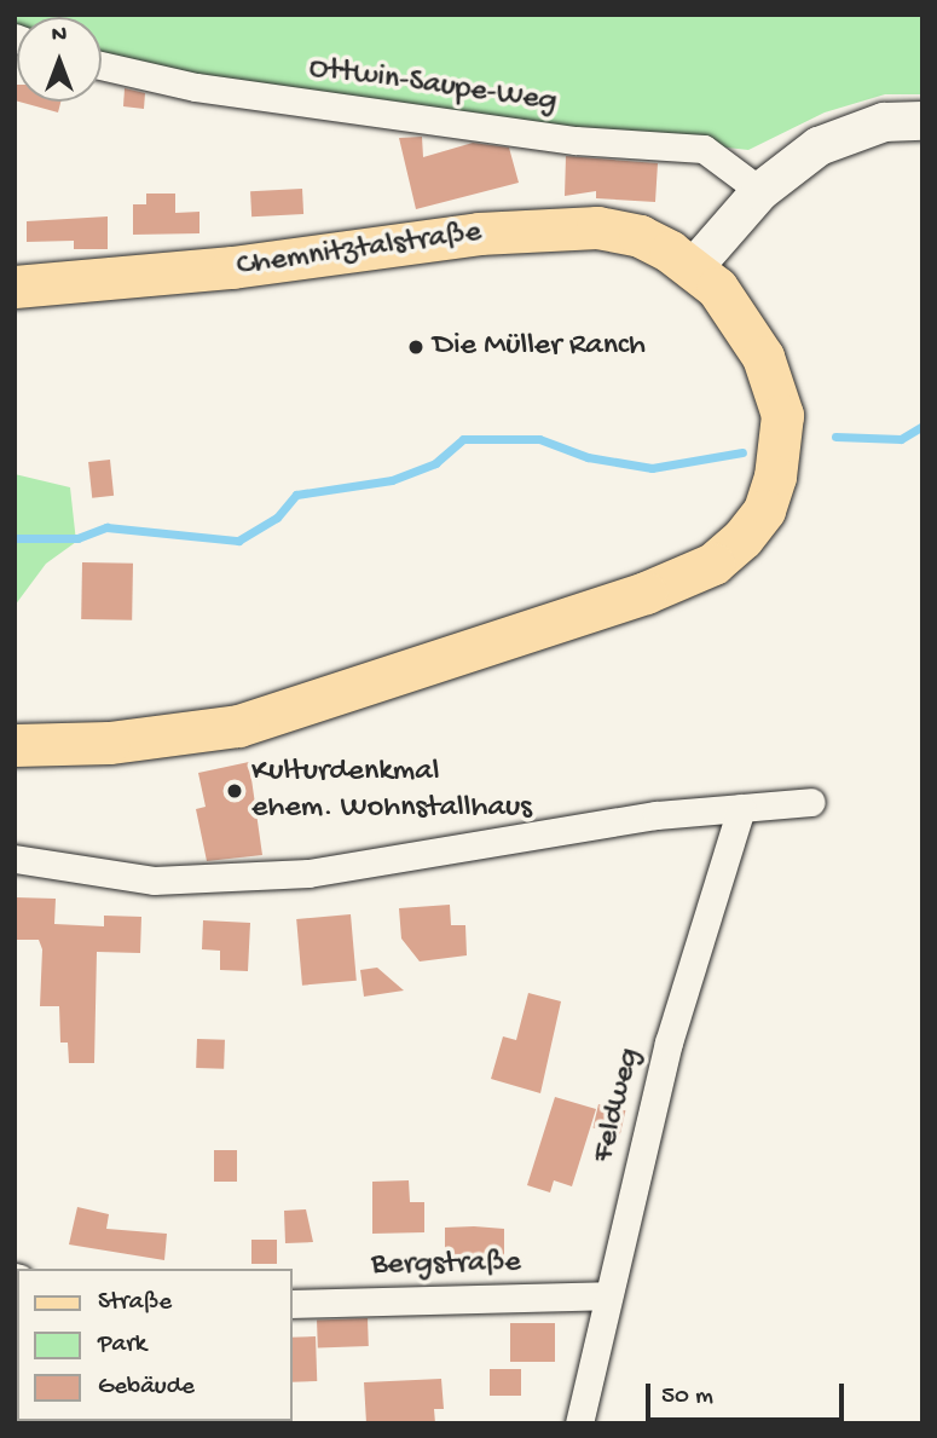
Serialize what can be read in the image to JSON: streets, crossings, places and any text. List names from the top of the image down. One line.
{"streets":{"main road":["Chemnitztalstraße"],"street":["Ottwin-Saupe-Weg","Feldweg","Bergstraße"]},"crossings":[["Feldweg","Bergstraße"]],"places":["Die Müller Ranch","Kulturdenkmal ehem. Wohnstallhaus"],"legend":["Straße","Park","Gebäude"],"scale_bar":"50 m","north":"top"}
